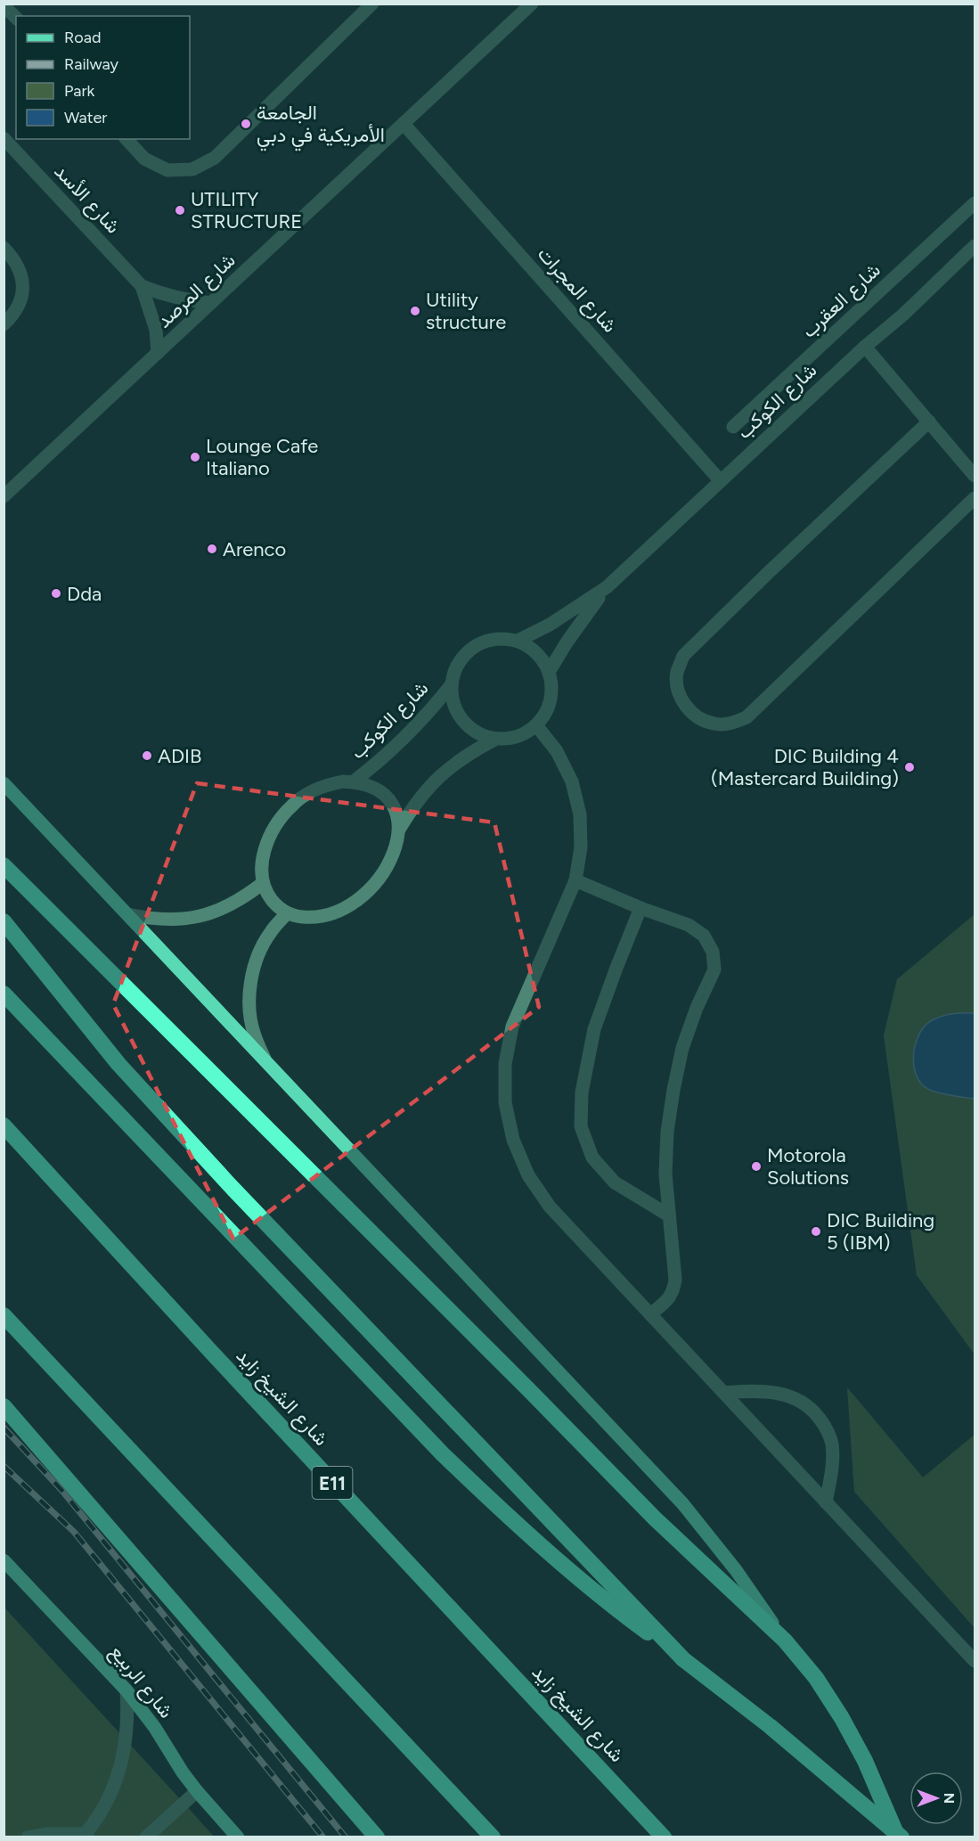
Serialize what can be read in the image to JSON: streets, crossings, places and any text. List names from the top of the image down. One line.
{"streets":{"highway":["شارع الشيخ زايد","E11"],"main road":["شارع الربيع"],"street":["شارع الأسد","شارع المجرات","شارع المرصد","شارع العقرب","شارع الكوكب"]},"crossings":[["شارع الأسد","شارع المرصد"],["شارع المجرات","شارع المرصد"],["شارع المجرات","شارع الكوكب"]],"places":["الجامعة الأمريكية في دبي","UTILITY STRUCTURE","Utility structure","Lounge Cafe Italiano","Arenco","Dda","ADIB","DIC Building 4 (Mastercard Building)","Motorola Solutions","DIC Building 5 (IBM)"],"legend":["Road","Railway","Park","Water"],"north":"right"}
